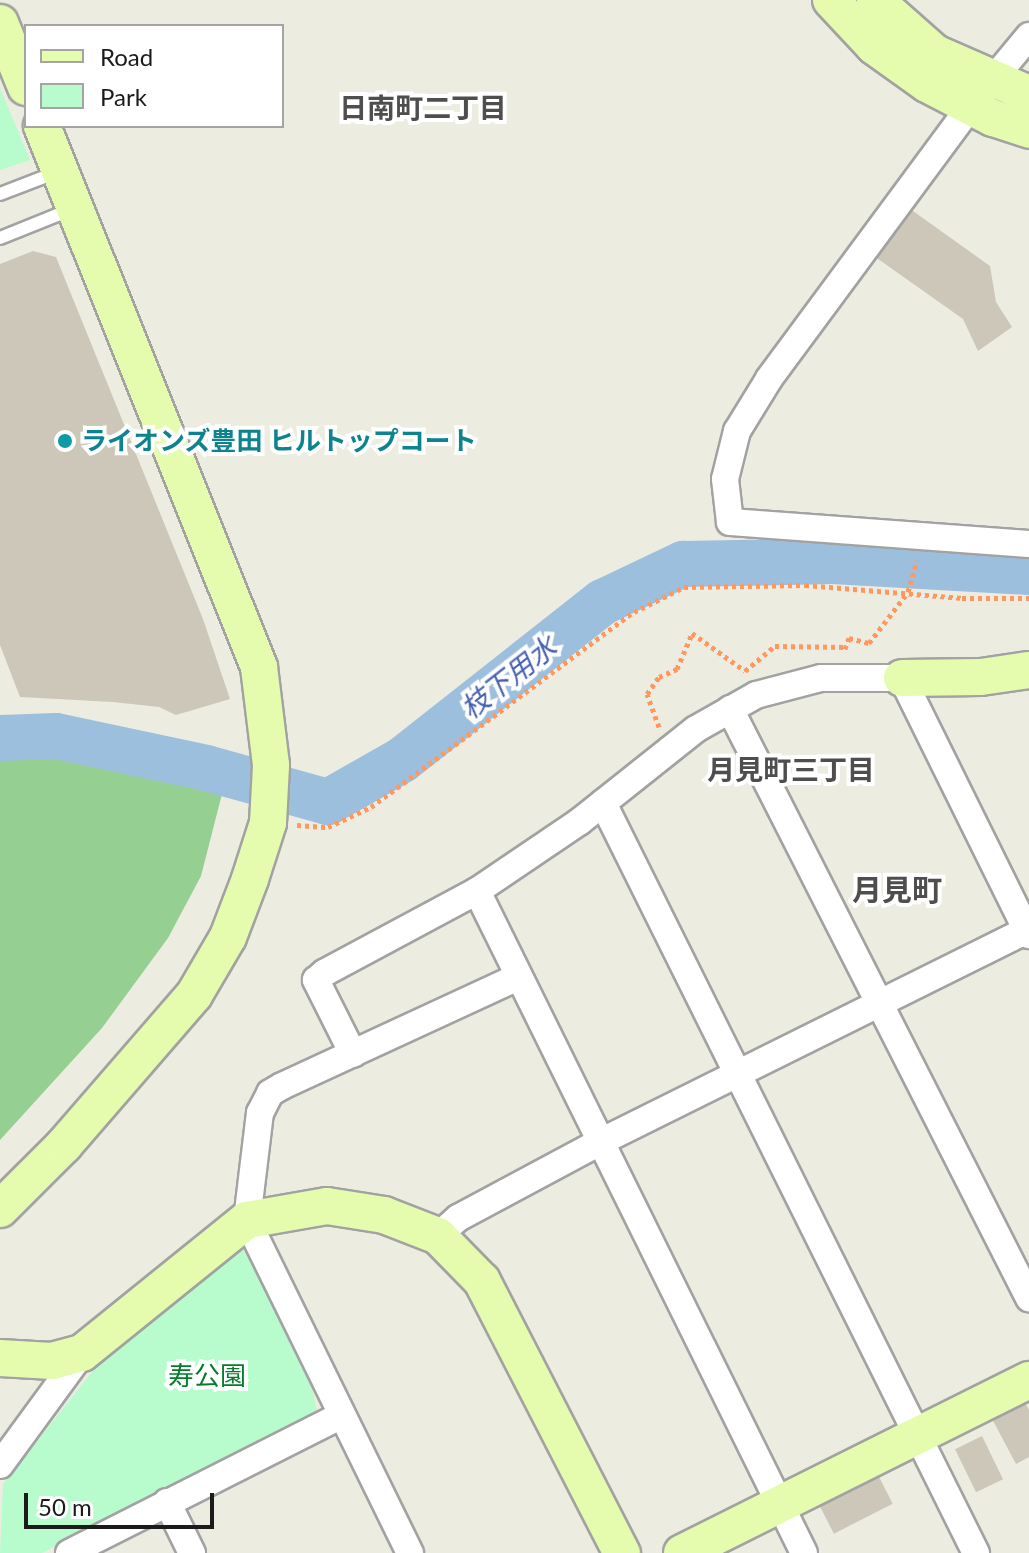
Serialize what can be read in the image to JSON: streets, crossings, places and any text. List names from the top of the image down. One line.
{"districts":["日南町二丁目","月見町三丁目","月見町"],"water":["枝下用水"],"parks":["寿公園"],"places":["ライオンズ豊田 ヒルトップコート"],"legend":["Road","Park"],"scale_bar":"50 m"}
